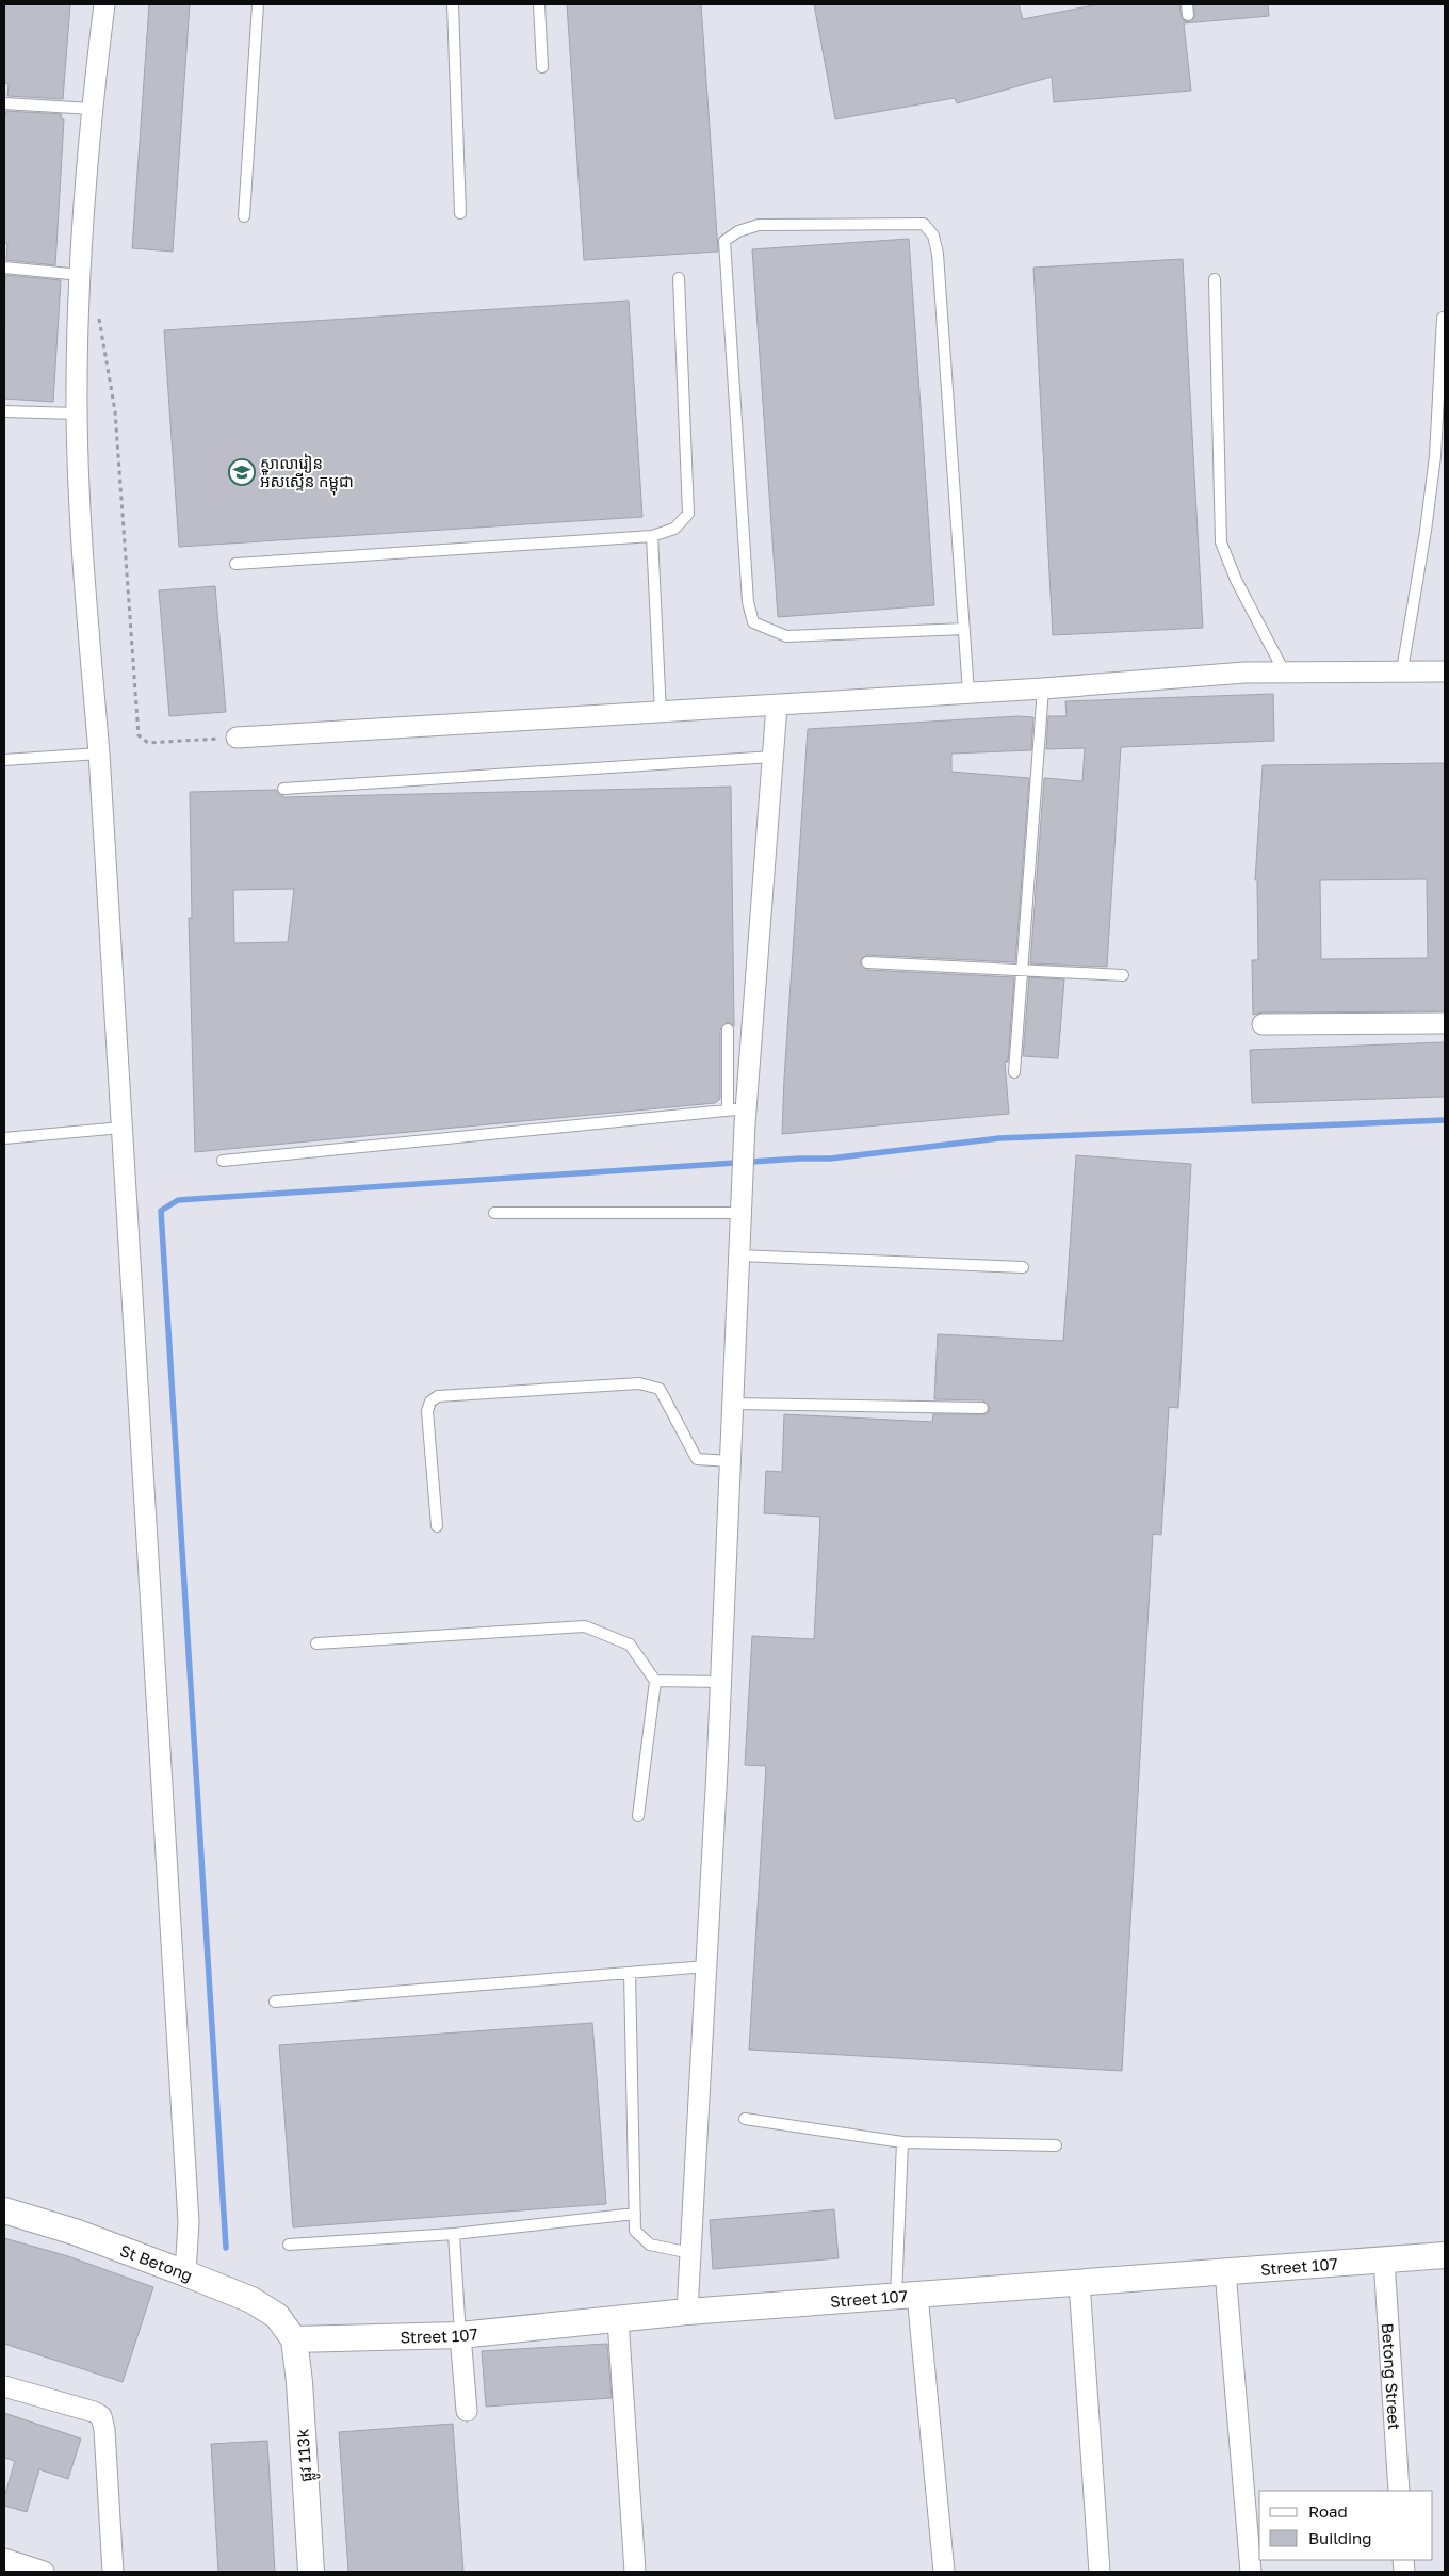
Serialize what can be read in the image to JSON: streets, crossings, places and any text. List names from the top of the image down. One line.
{"streets":{"street":["St Betong","Street 107","Betong Street","ផ្លូវ 113k"]},"crossings":[["St Betong","Street 107"],["St Betong","ផ្លូវ 113k"],["Street 107","Betong Street"],["Street 107","ផ្លូវ 113k"]],"places":{"school or university":["សាលារៀន អ៉ិសស្ទើន កម្ពុជា"]},"legend":["Road","Building"]}
